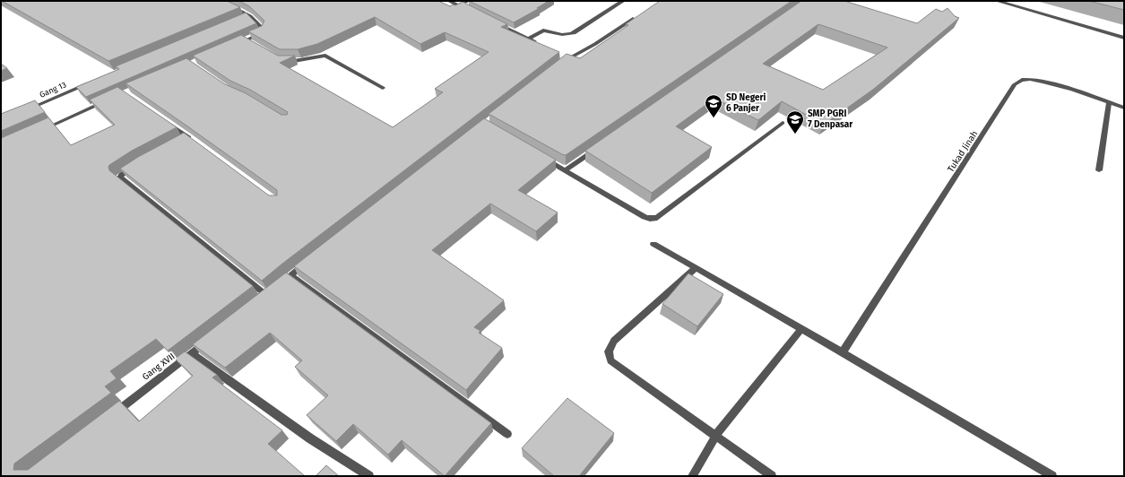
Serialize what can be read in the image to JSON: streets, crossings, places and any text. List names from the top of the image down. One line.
{"streets":{"street":["Gang 13","Tukad Jinah","Gang XVII"]},"places":{"school or university":["SD Negeri 6 Panjer","SMP PGRI 7 Denpasar"]}}
